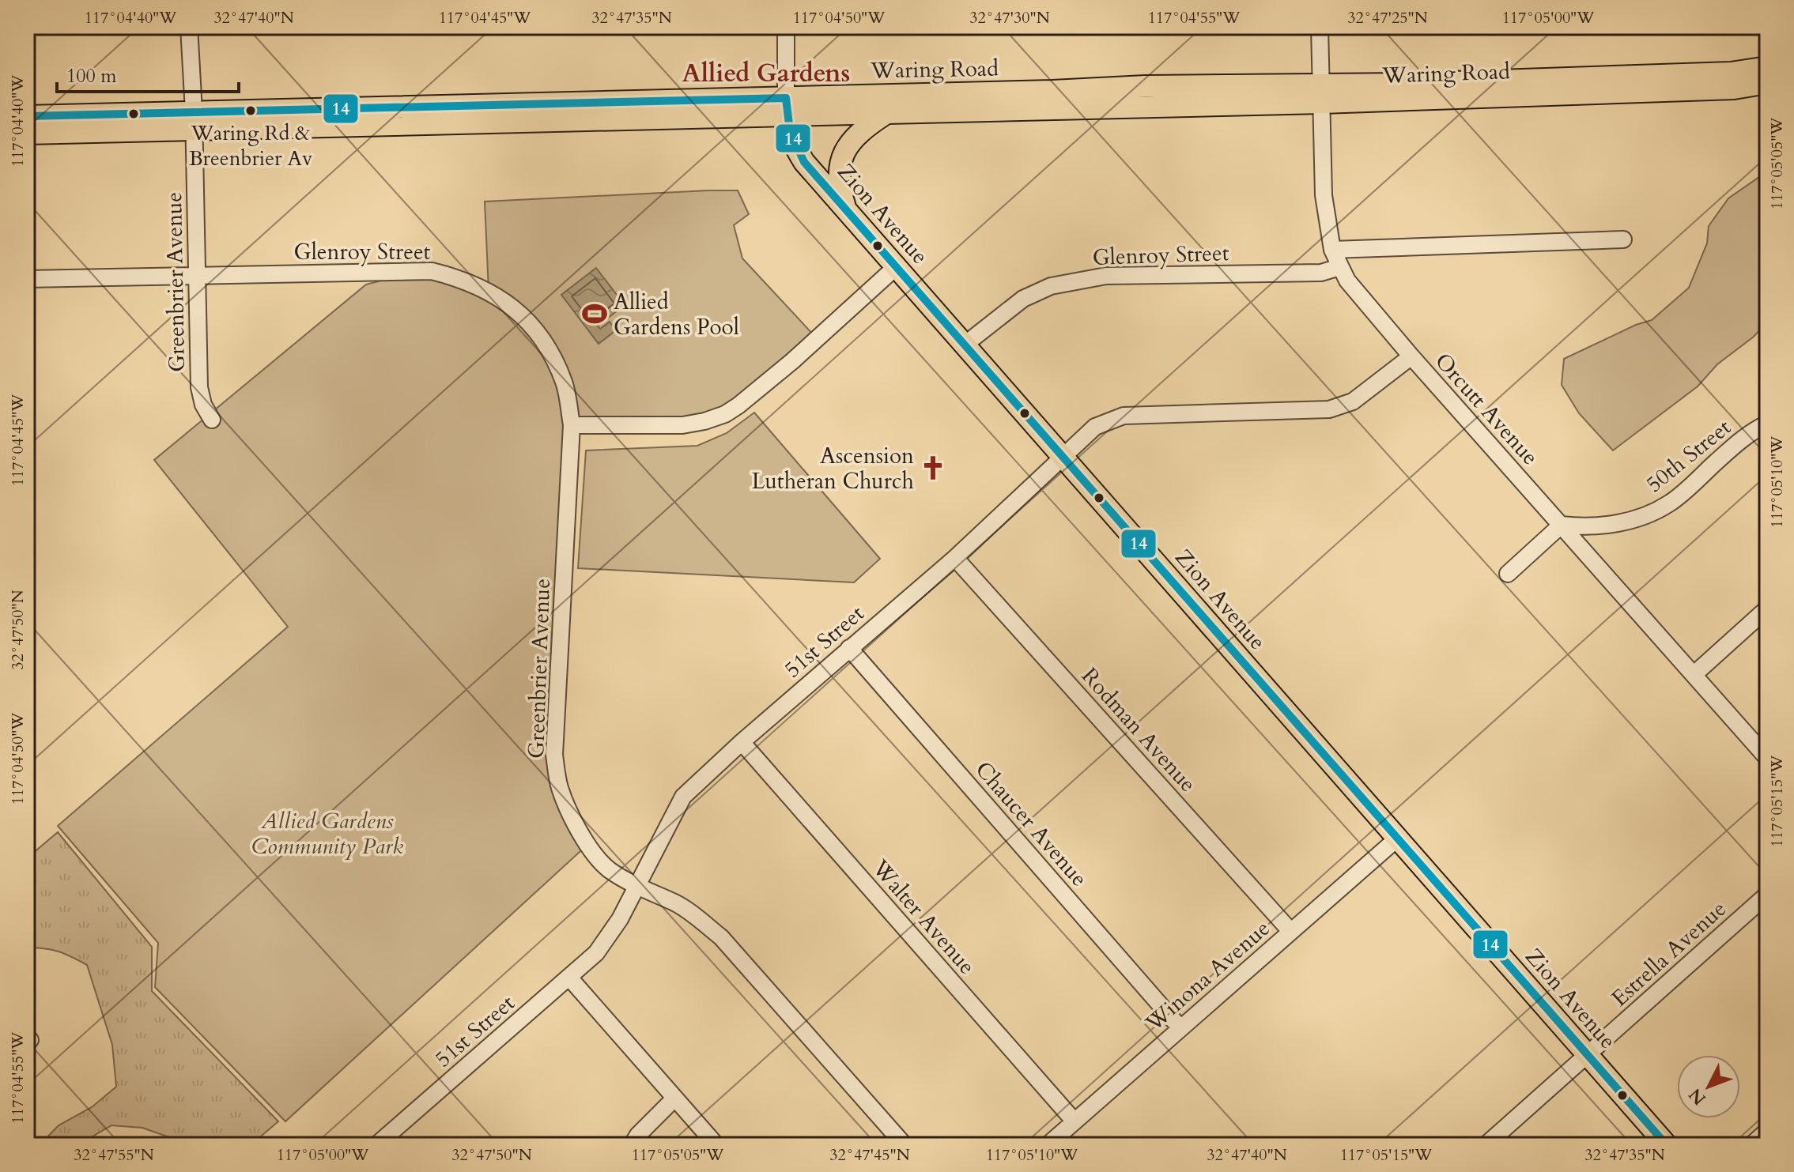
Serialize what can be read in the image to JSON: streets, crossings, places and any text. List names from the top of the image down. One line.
{"streets":{"main road":["Waring Road","Zion Avenue"],"street":["Glenroy Street","Greenbrier Avenue","Orcutt Avenue","50th Street","51st Street","Rodman Avenue","Chaucer Avenue","Walter Avenue","Estrella Avenue","Winona Avenue"]},"crossings":[["Waring Road","Zion Avenue"],["Waring Road","Greenbrier Avenue"],["Waring Road","Orcutt Avenue"],["Zion Avenue","Glenroy Street"],["Zion Avenue","51st Street"],["Zion Avenue","Estrella Avenue"],["Zion Avenue","Winona Avenue"],["Glenroy Street","Greenbrier Avenue"],["Glenroy Street","Orcutt Avenue"],["Greenbrier Avenue","51st Street"],["Orcutt Avenue","50th Street"],["Orcutt Avenue","51st Street"],["51st Street","Rodman Avenue"],["51st Street","Chaucer Avenue"],["51st Street","Walter Avenue"],["Rodman Avenue","Winona Avenue"],["Chaucer Avenue","Winona Avenue"],["Walter Avenue","Winona Avenue"]],"districts":["Allied Gardens"],"parks":["Allied Gardens Community Park"],"places":{"other":["Waring Rd & Breenbrier Av"],"sports":["Allied Gardens Pool"],"church":["Ascension Lutheran Church"]},"lines":["transit line 14"],"scale_bar":"100 m","north":"bottom left","coordinates":["117°04'40\"W","32°47'40\"N","117°04'45\"W","32°47'35\"N","117°04'50\"W","32°47'30\"N","117°04'55\"W","32°47'25\"N","117°05'00\"W","117°05'05\"W","117°05'10\"W","32°47'50\"N","117°05'15\"W","32°47'55\"N","32°47'45\"N"]}
